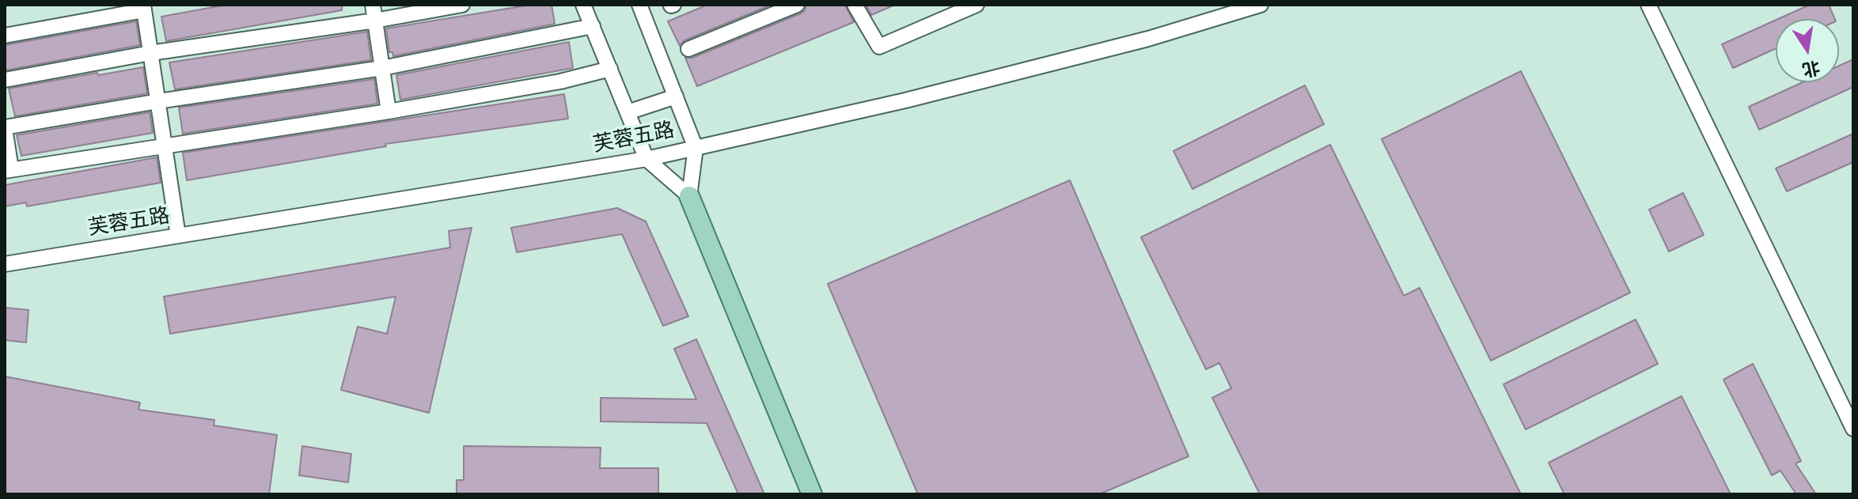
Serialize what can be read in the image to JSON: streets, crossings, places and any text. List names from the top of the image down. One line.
{"streets":{"street":["芙蓉五路"]},"north":"bottom"}
